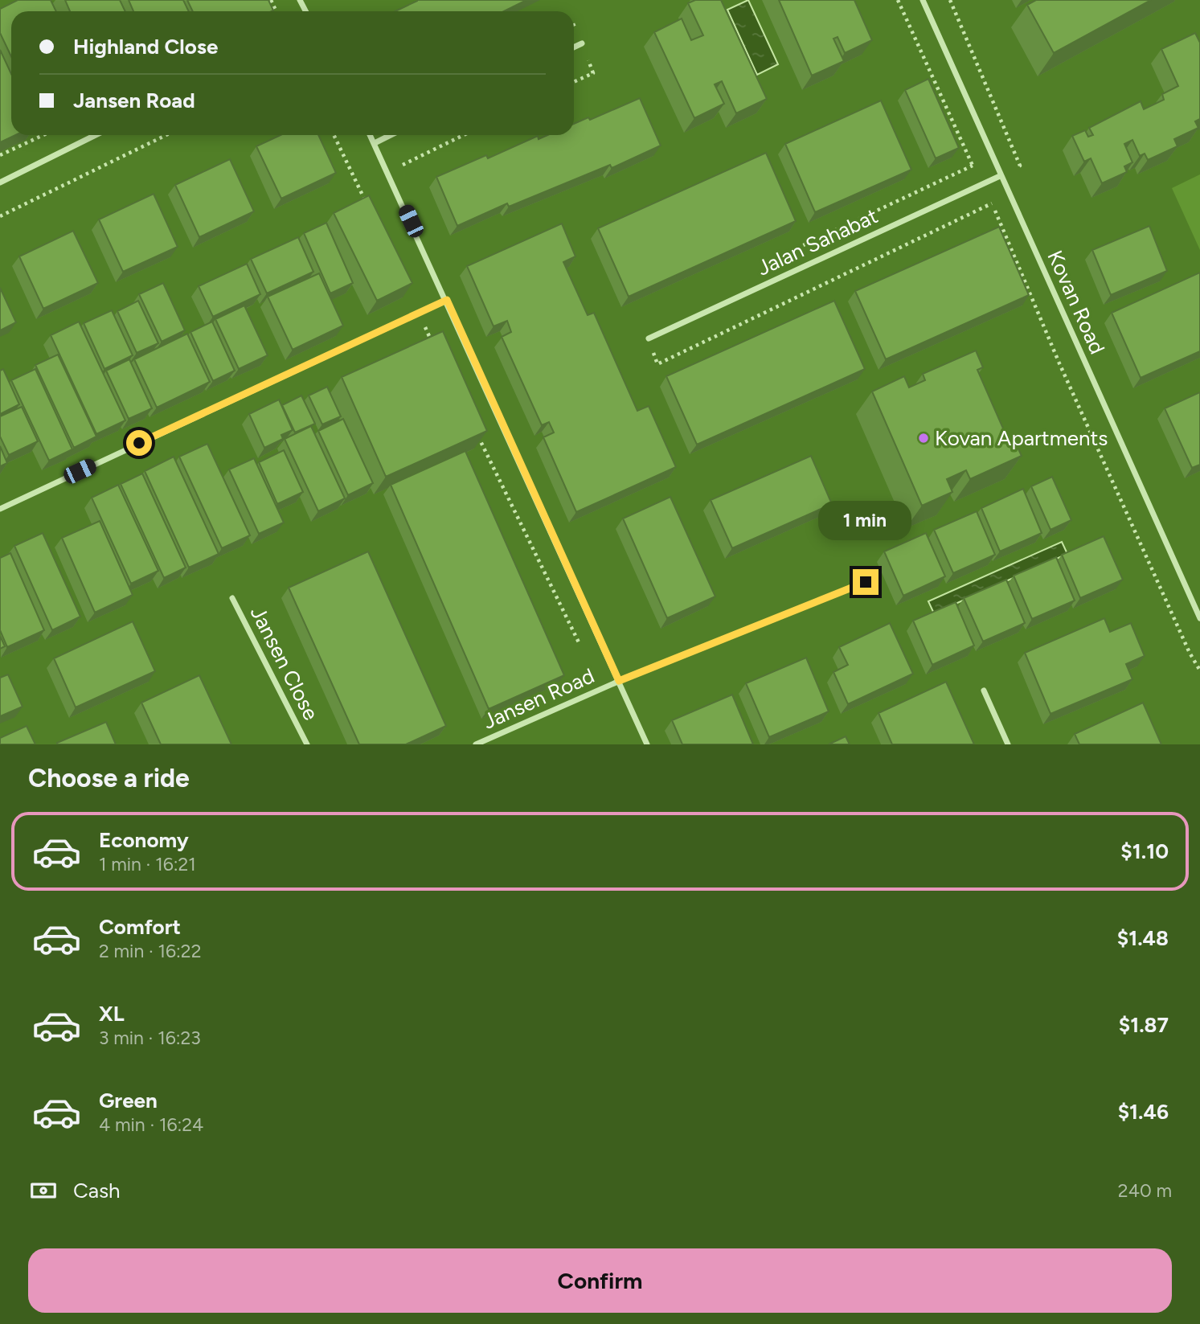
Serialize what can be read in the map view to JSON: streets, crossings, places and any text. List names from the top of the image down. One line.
{"streets":{"street":["Jalan Sahabat","Kovan Road","Jansen Close","Jansen Road"]},"crossings":[["Jalan Sahabat","Kovan Road"]],"places":["Kovan Apartments"],"page":{"banner":["Highland Close","Jansen Road"],"bubble":"1 min","heading":"Choose a ride","list":[{"name":"Economy","note":"1 min · 16:21","value":"$1.10"},{"name":"Comfort","note":"2 min · 16:22","value":"$1.48"},{"name":"XL","note":"3 min · 16:23","value":"$1.87"},{"name":"Green","note":"4 min · 16:24","value":"$1.46"}],"pay":["Cash","240 m"],"buttons":"Confirm"}}
